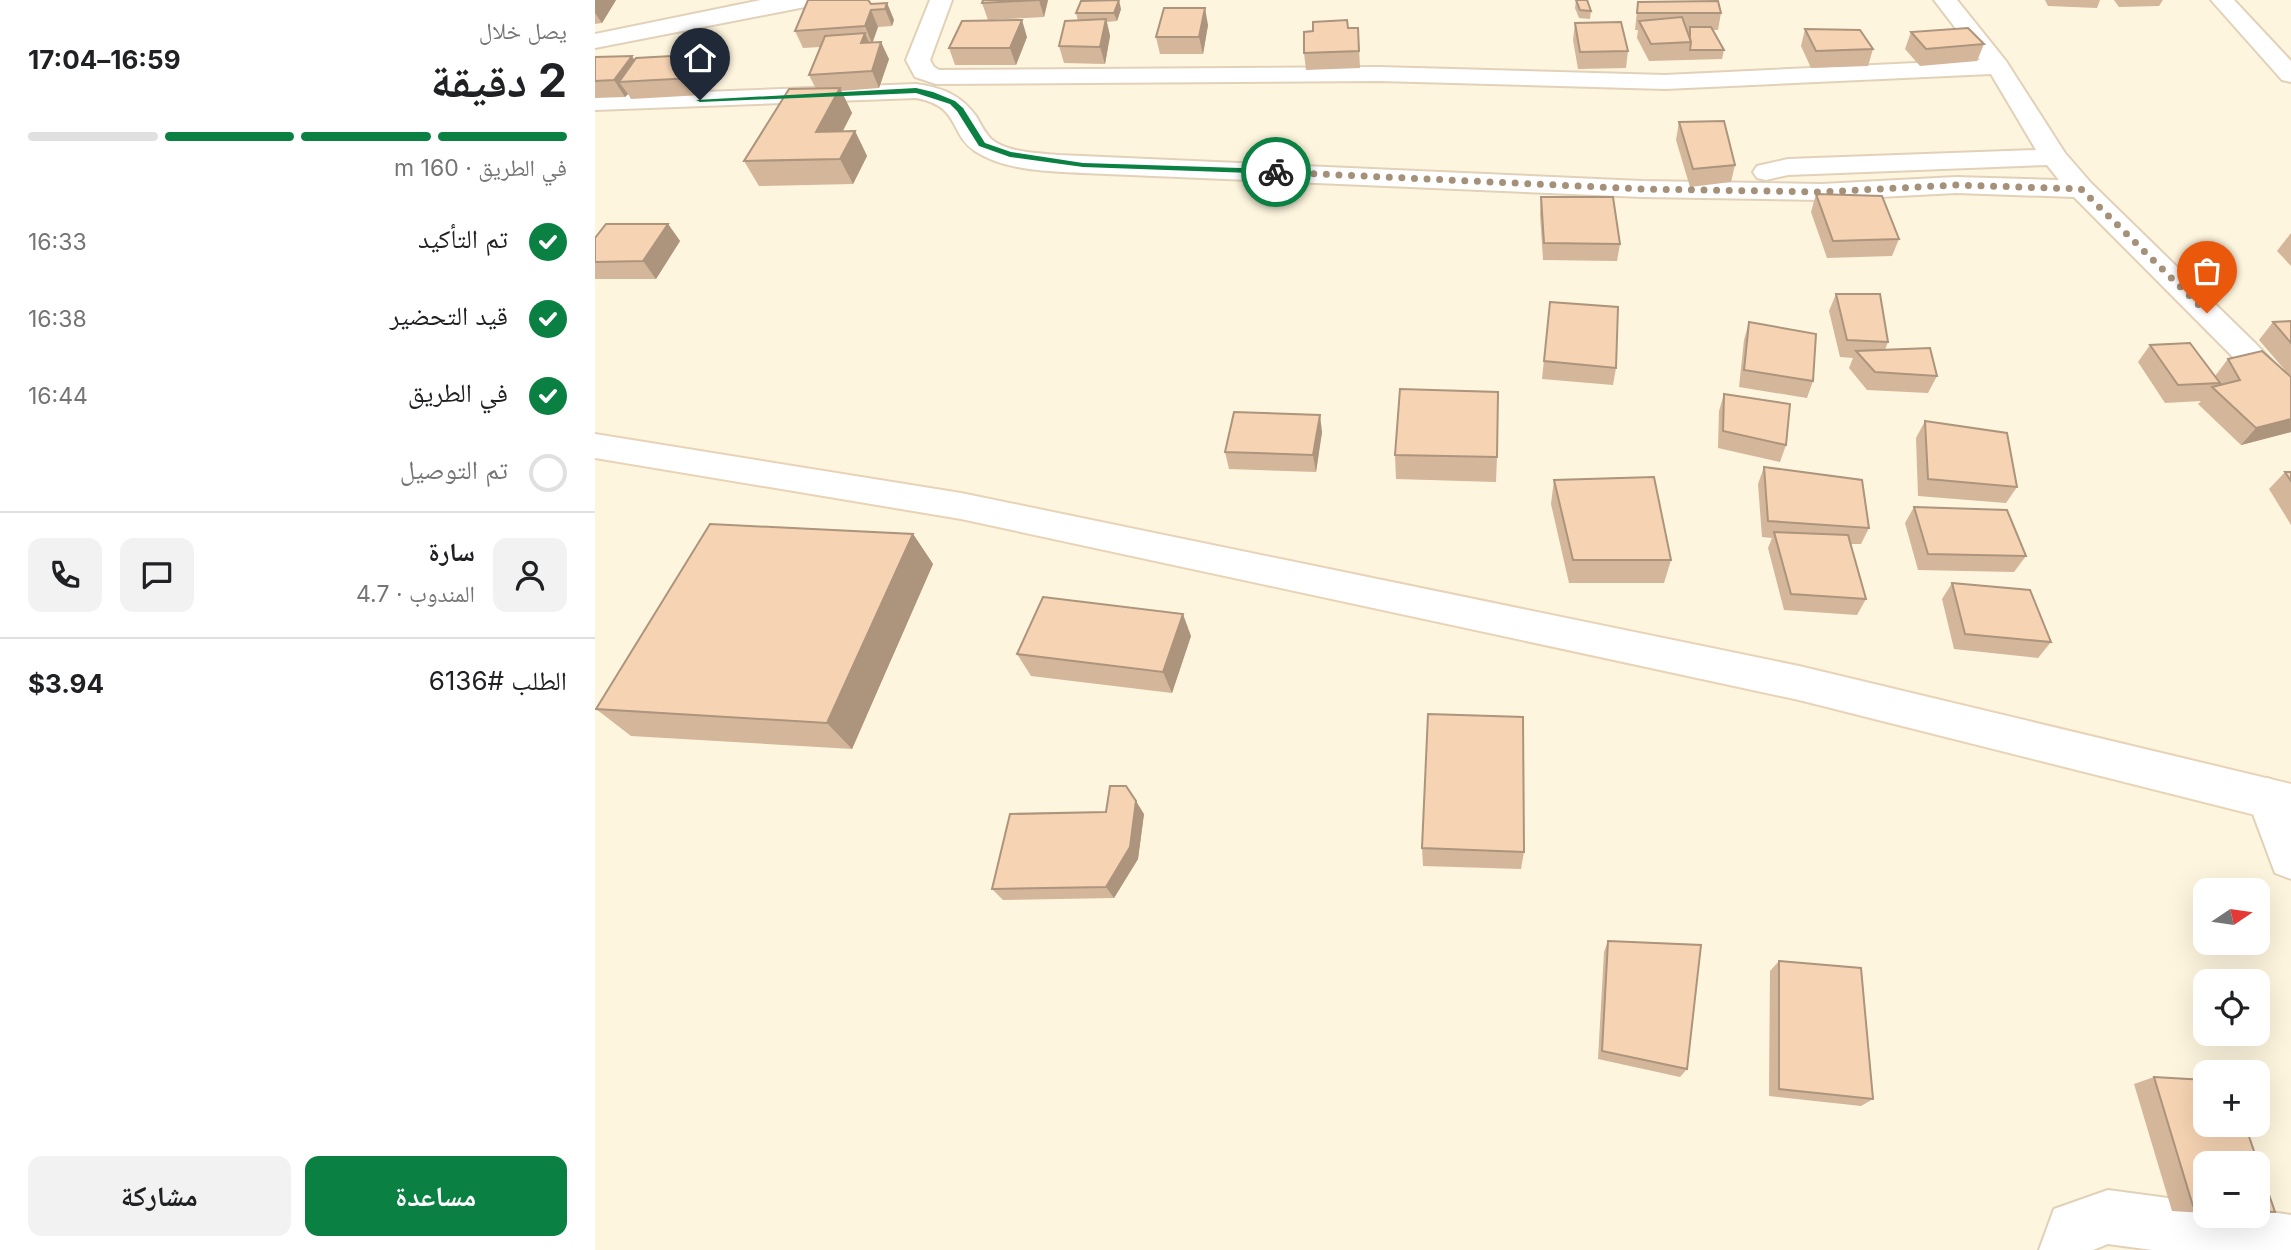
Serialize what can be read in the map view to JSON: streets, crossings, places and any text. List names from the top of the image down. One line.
{"north":"right","page":{"heading":["2 دقيقة","يصل خلال","16:59–17:04"],"panel":["سارة","المندوب · 4.7","الطلب #6136","$3.94"],"bar":"في الطريق · 160 m","list":[["تم التأكيد","16:33"],["قيد التحضير","16:38"],["في الطريق","16:44"],"تم التوصيل"],"map_buttons":["+","−"],"buttons":["مساعدة","مشاركة"]}}
